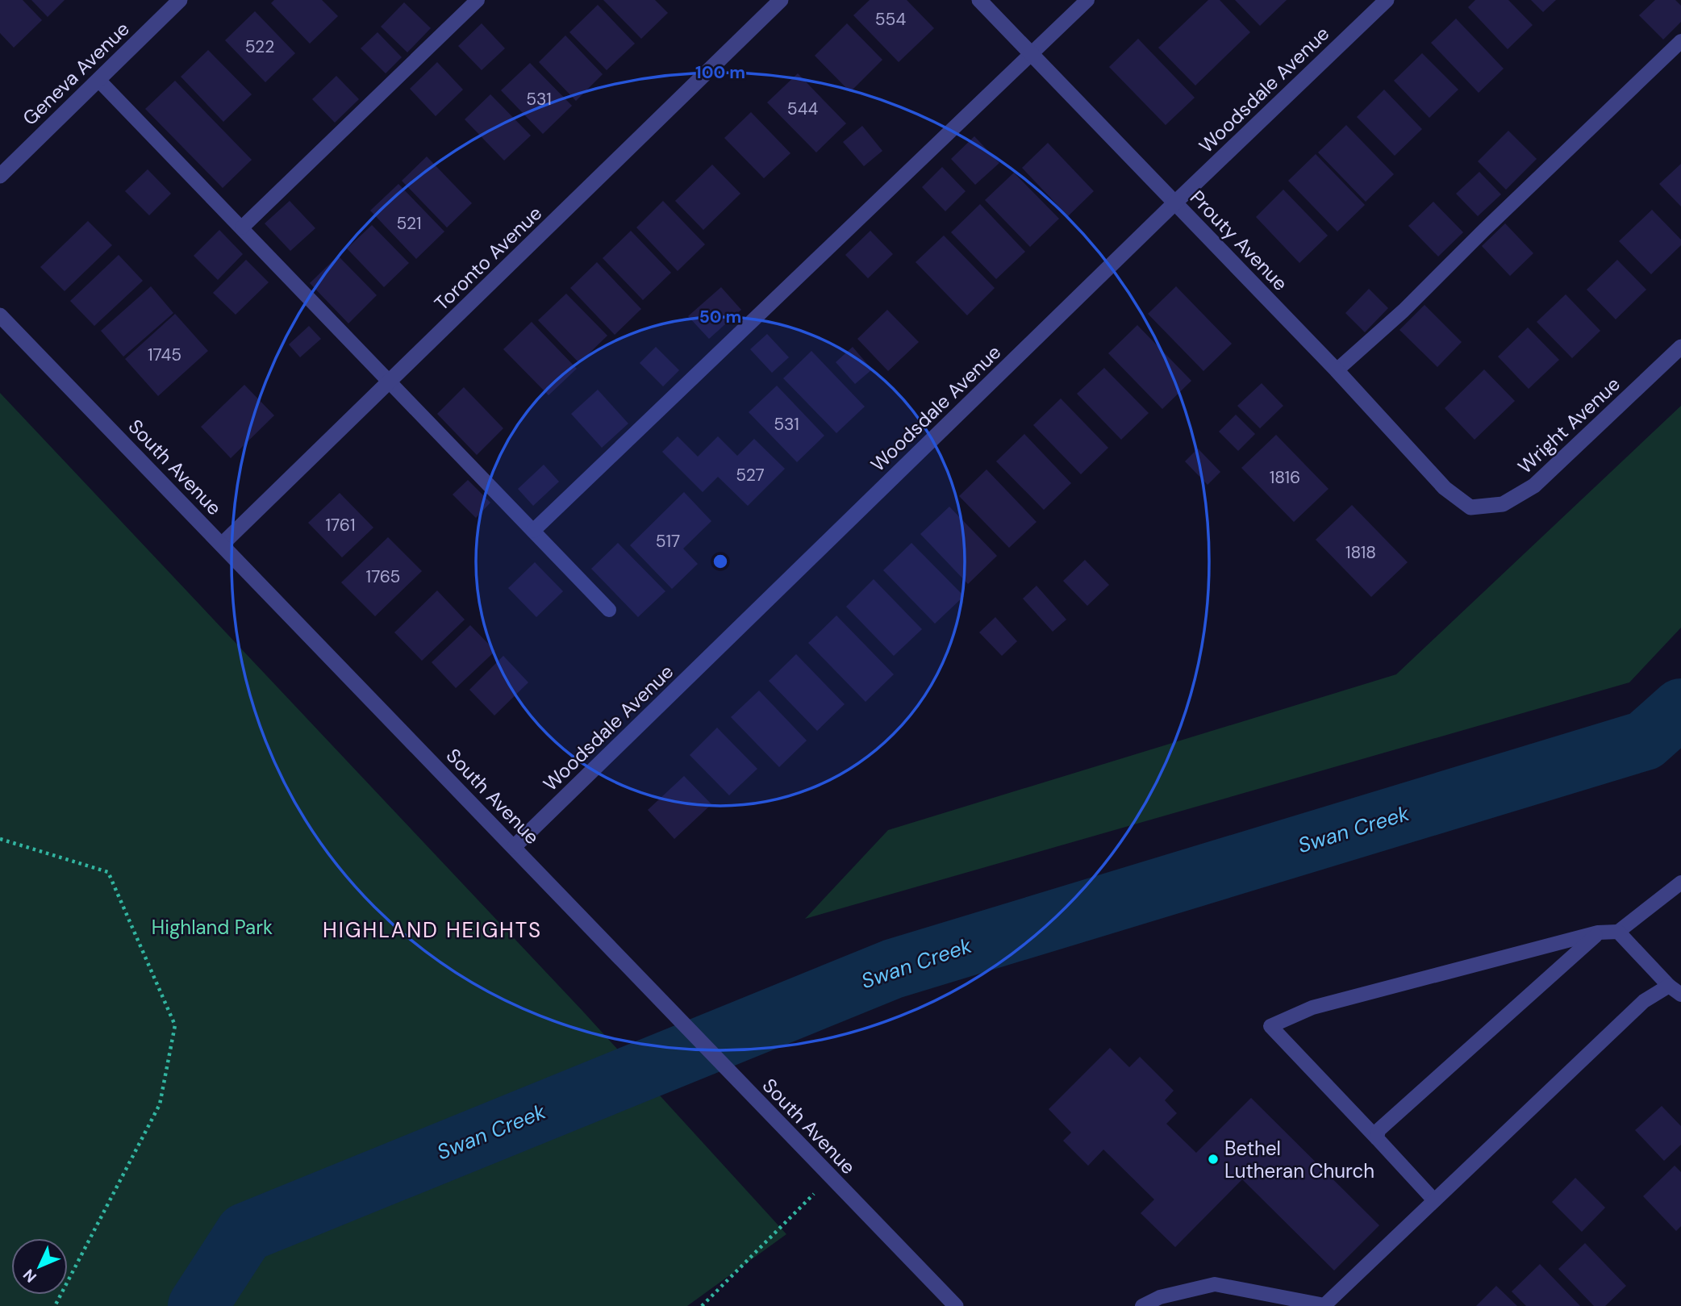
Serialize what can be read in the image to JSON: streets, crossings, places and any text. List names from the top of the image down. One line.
{"streets":{"street":["Geneva Avenue","Woodsdale Avenue","Prouty Avenue","Toronto Avenue","Wright Avenue","South Avenue"]},"crossings":[["Woodsdale Avenue","Prouty Avenue"],["Woodsdale Avenue","South Avenue"],["Prouty Avenue","Wright Avenue"],["Toronto Avenue","South Avenue"]],"districts":["HIGHLAND HEIGHTS"],"water":["Swan Creek"],"parks":["Highland Park"],"places":["Bethel Lutheran Church"],"house_numbers":["554","522","531","544","521","1745","531","527","1816","1761","517","1818","1765"],"north":"bottom left","rings":["100 m","50 m"]}
